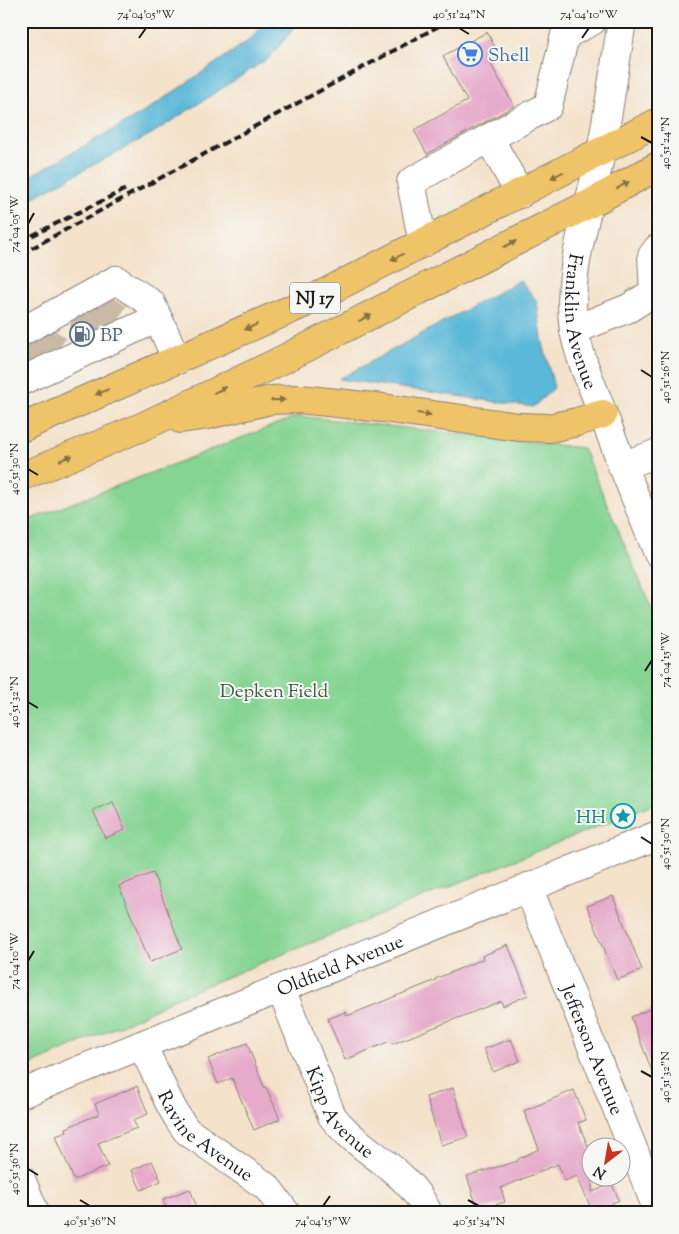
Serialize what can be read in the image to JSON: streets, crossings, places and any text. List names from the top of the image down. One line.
{"streets":{"highway":["NJ 17"],"street":["Franklin Avenue","Oldfield Avenue","Jefferson Avenue","Kipp Avenue","Ravine Avenue"]},"crossings":[["NJ 17","Franklin Avenue"],["Oldfield Avenue","Jefferson Avenue"],["Oldfield Avenue","Kipp Avenue"],["Oldfield Avenue","Ravine Avenue"]],"parks":["Depken Field"],"places":{"supermarket":["Shell"],"fuel station":["BP"],"place":["HH"]},"north":"bottom left","coordinates":["74°04'05\"W","40°51'24\"N","74°04'10\"W","40°51'26\"N","40°51'30\"N","74°04'15\"W","40°51'32\"N","40°51'36\"N","40°51'34\"N"]}
